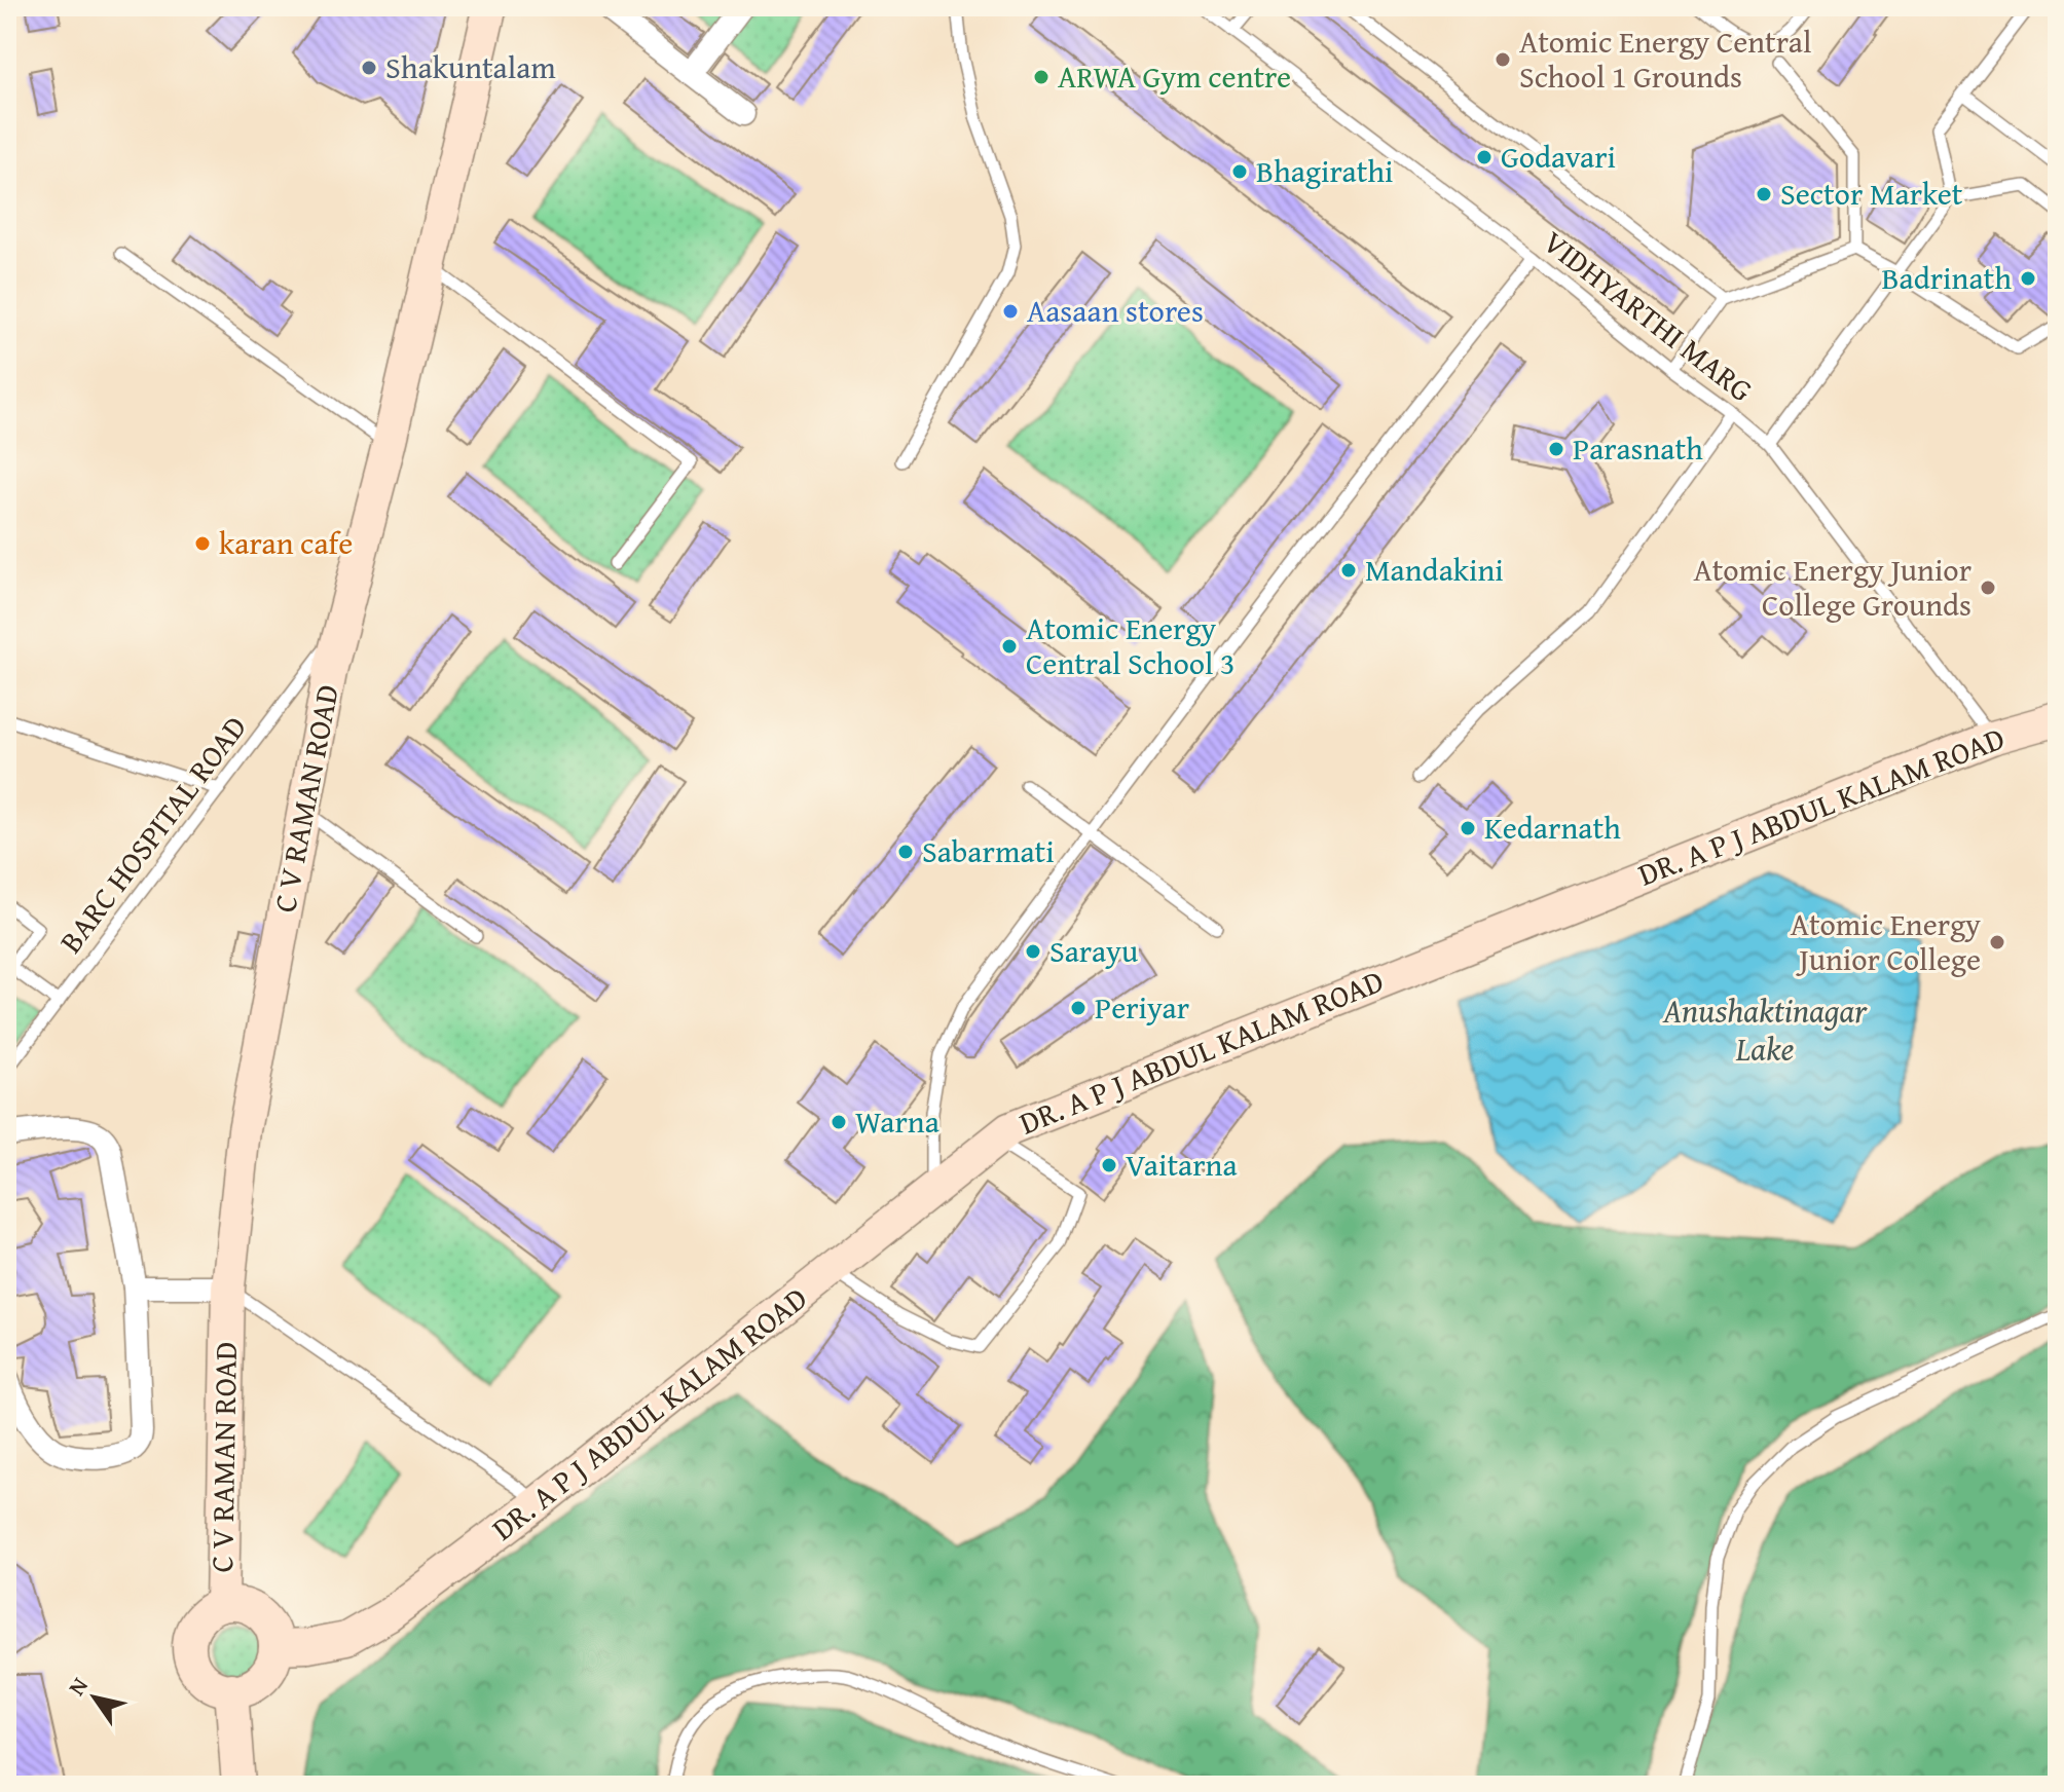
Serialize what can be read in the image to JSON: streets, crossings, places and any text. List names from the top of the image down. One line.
{"streets":{"street":["C V RAMAN ROAD","DR. A P J ABDUL KALAM ROAD"],"lane":["VIDHYARTHI MARG","BARC HOSPITAL ROAD"]},"crossings":[["VIDHYARTHI MARG","DR. A P J ABDUL KALAM ROAD"],["C V RAMAN ROAD","DR. A P J ABDUL KALAM ROAD"],["C V RAMAN ROAD","BARC HOSPITAL ROAD"]],"water":["Anushaktinagar Lake"],"places":["Atomic Energy Central School 1 Grounds","Shakuntalam","ARWA Gym centre","Godavari","Bhagirathi","Sector Market","Badrinath","Aasaan stores","Parasnath","karan cafe","Mandakini","Atomic Energy Junior College Grounds","Atomic Energy Central School 3","Kedarnath","Sabarmati","Atomic Energy Junior College","Sarayu","Periyar","Warna","Vaitarna"],"north":"top left"}
